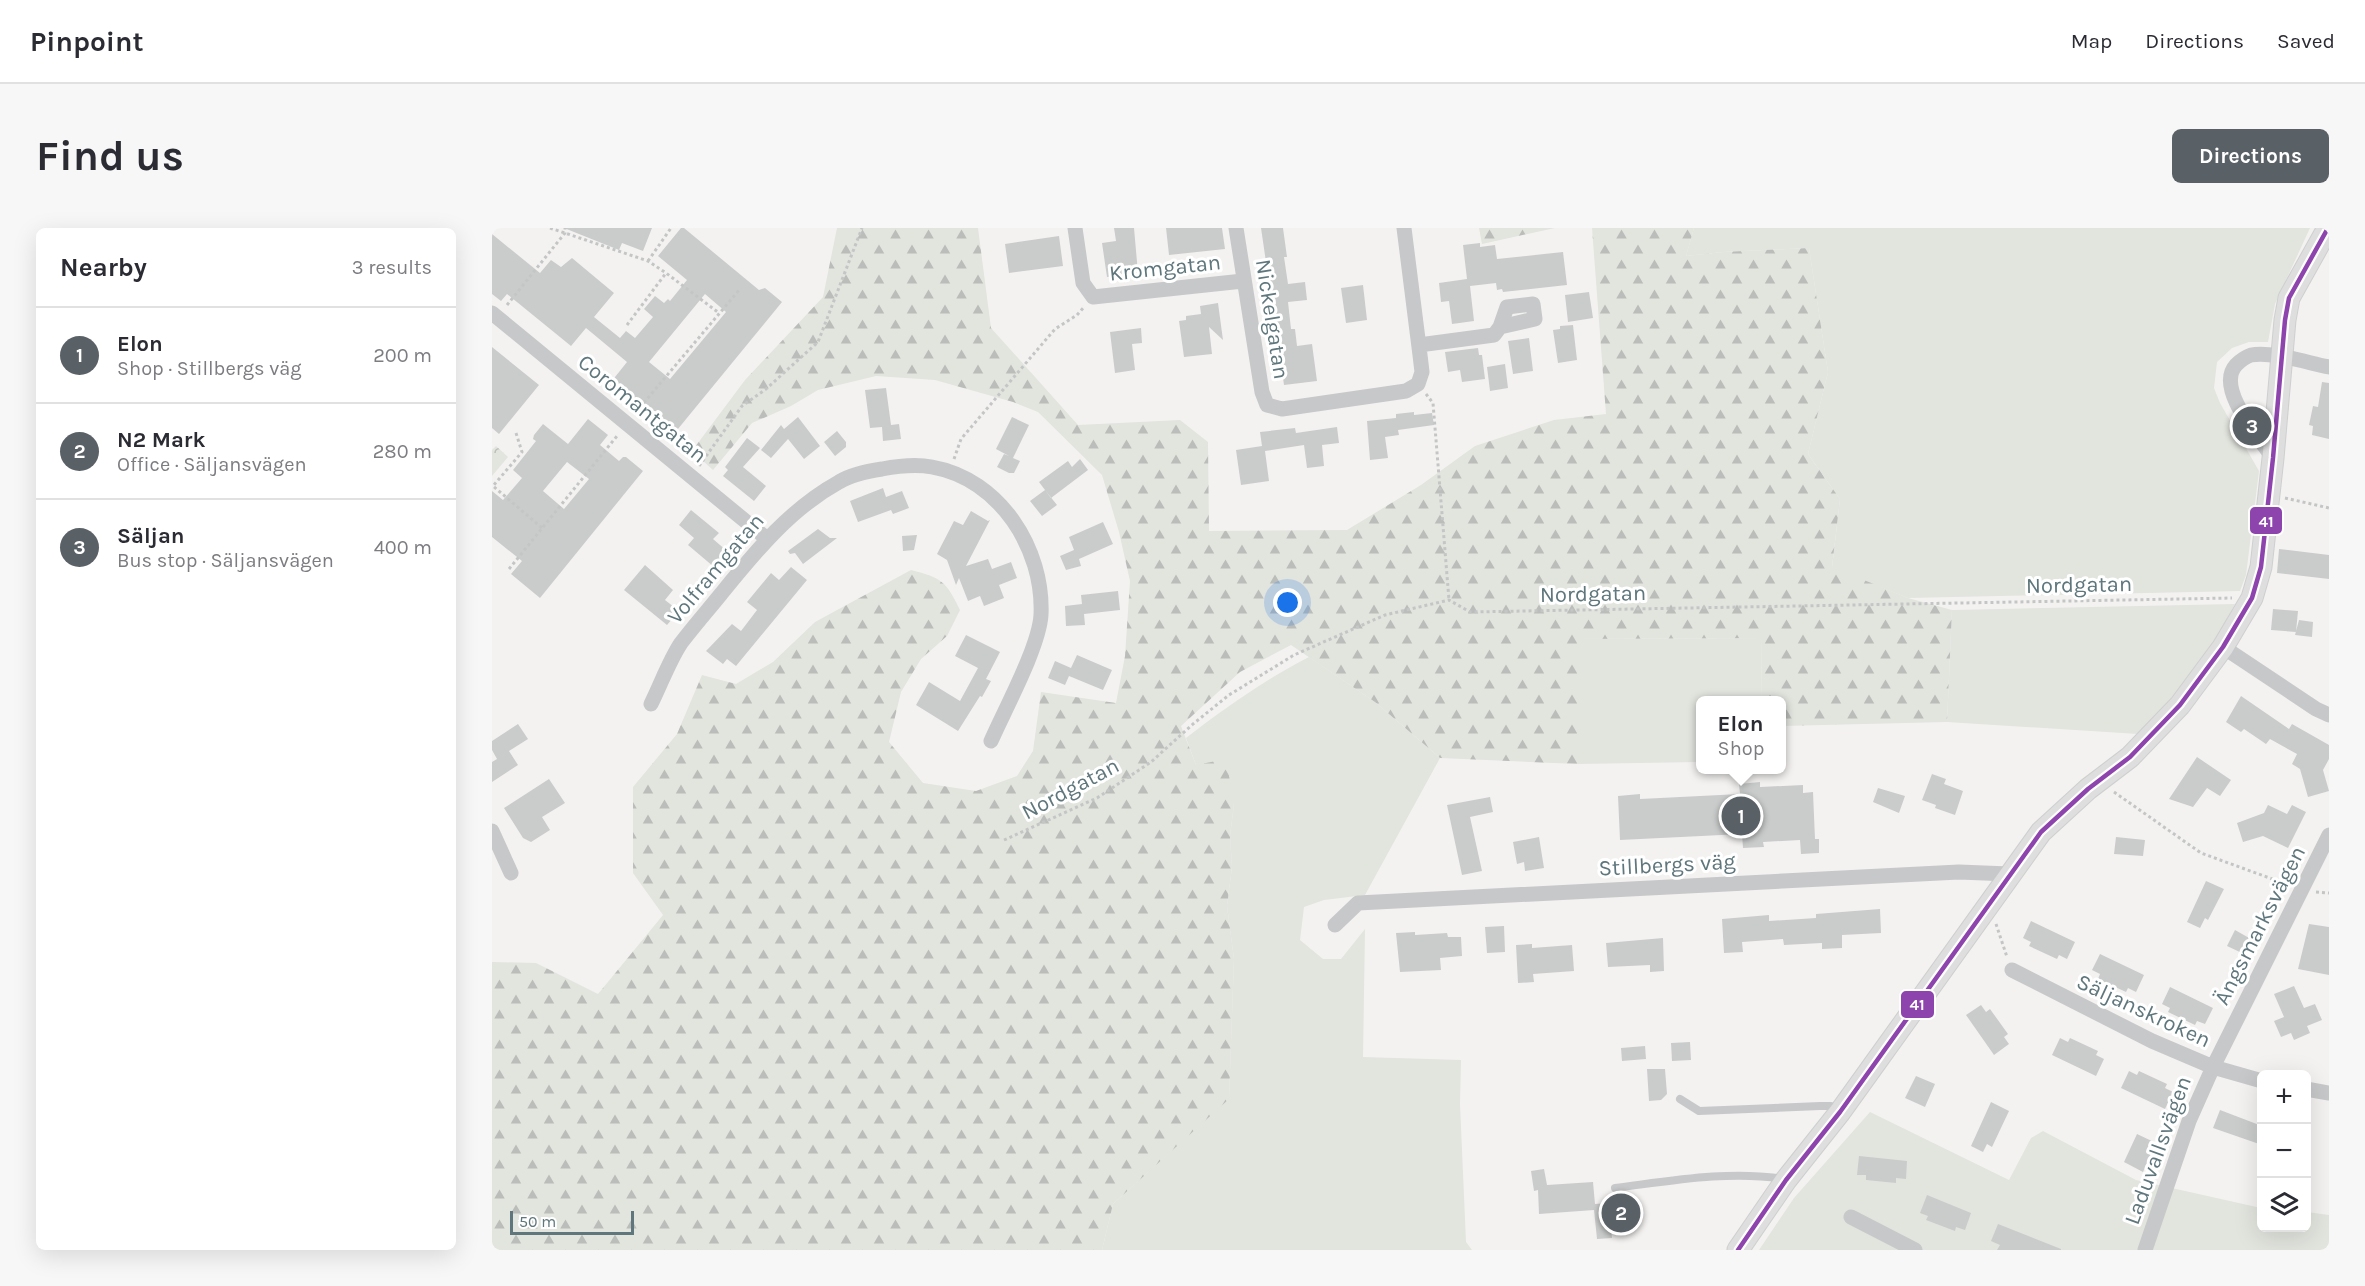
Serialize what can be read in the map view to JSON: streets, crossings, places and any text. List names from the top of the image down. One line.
{"streets":{"street":["Kromgatan","Nickelgatan","Coromantgatan","Volframgatan","Stillbergs väg","Ängsmarksvägen","Säljanskroken","Laduvallsvägen"],"path":["Nordgatan"]},"crossings":[["Kromgatan","Nickelgatan"],["Coromantgatan","Volframgatan"],["Ängsmarksvägen","Säljanskroken"],["Ängsmarksvägen","Laduvallsvägen"],["Säljanskroken","Laduvallsvägen"]],"lines":["transit line 41"],"scale_bar":"50 m","page":{"header":"Pinpoint","nav":["Map","Directions","Saved"],"buttons":"Directions","title":"Find us","heading":["Nearby","3 results"],"list":[{"mark":"1","name":"Elon","note":"Shop · Stillbergs väg","value":"200 m"},{"mark":"2","name":"N2 Mark","note":"Office · Säljansvägen","value":"280 m"},{"mark":"3","name":"Säljan","note":"Bus stop · Säljansvägen","value":"400 m"}],"pins":["3","1","2"],"popup":["Elon","Shop"],"map_buttons":["+","−"],"scale":"50 m"}}
